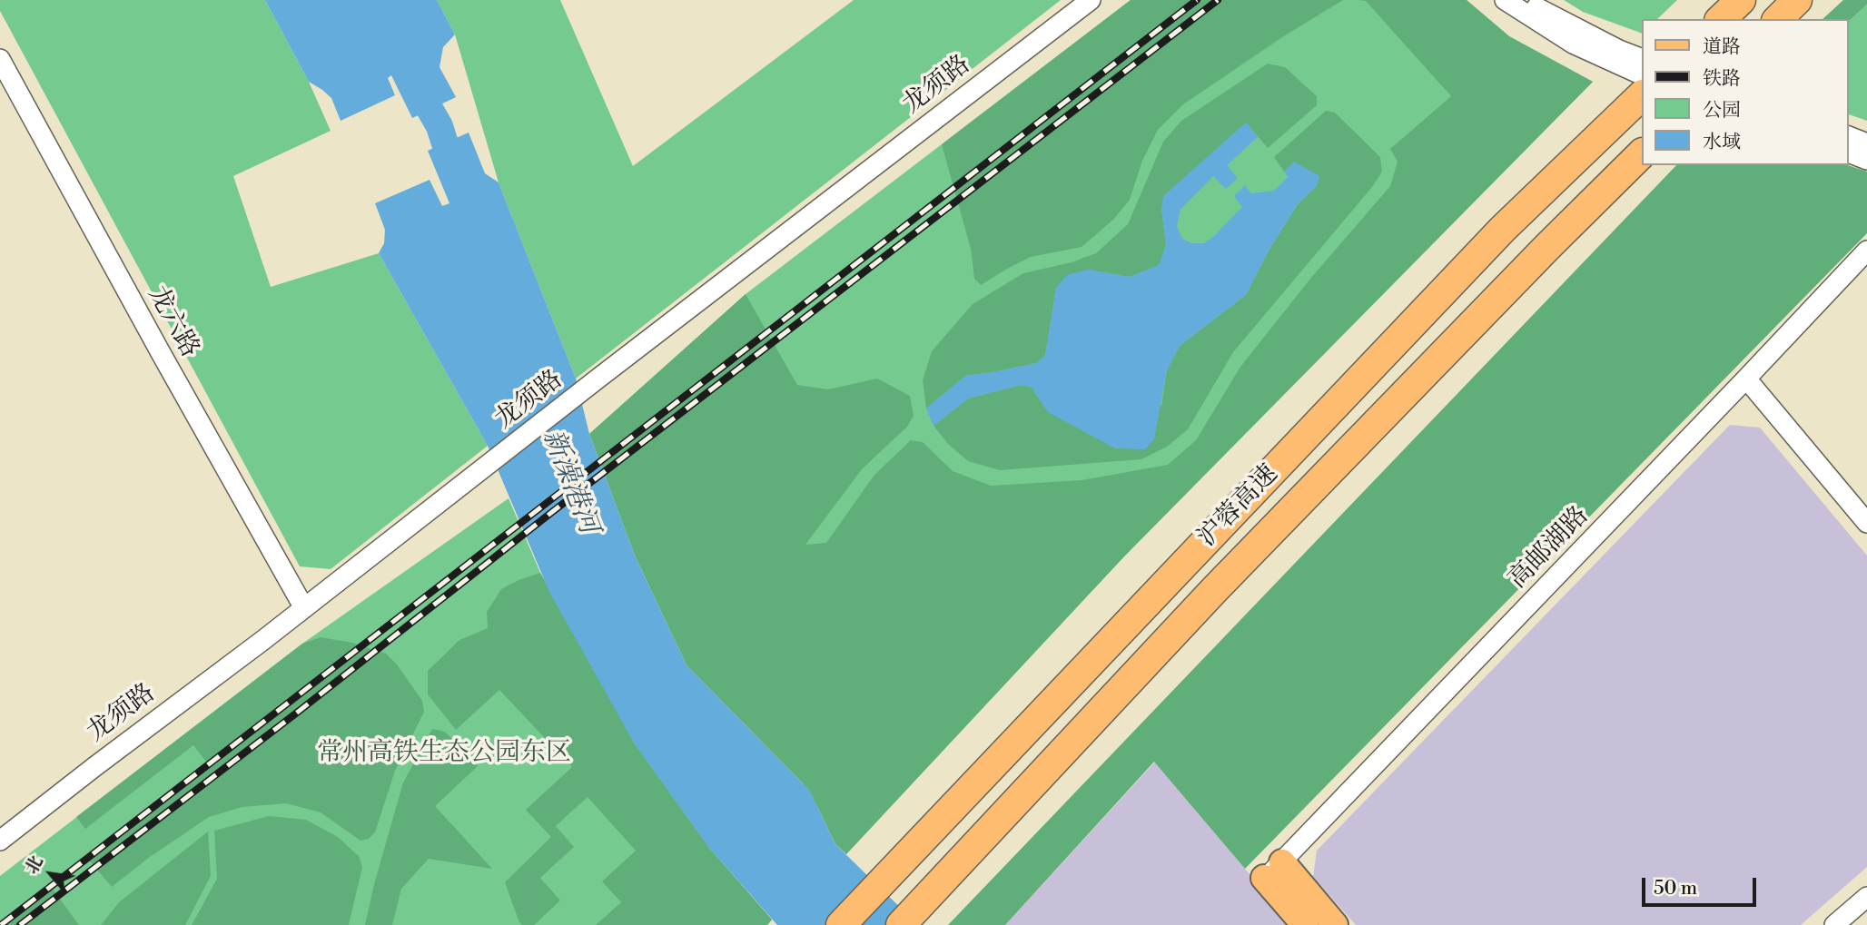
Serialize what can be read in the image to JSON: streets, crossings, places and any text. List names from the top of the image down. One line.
{"streets":{"highway":["沪蓉高速"],"street":["龙须路","龙六路","高邮湖路"]},"crossings":[["龙须路","龙六路"]],"water":["新澡港河"],"parks":["常州高铁生态公园东区"],"legend":["道路","铁路","公园","水域"],"scale_bar":"50 m","north":"top left"}
